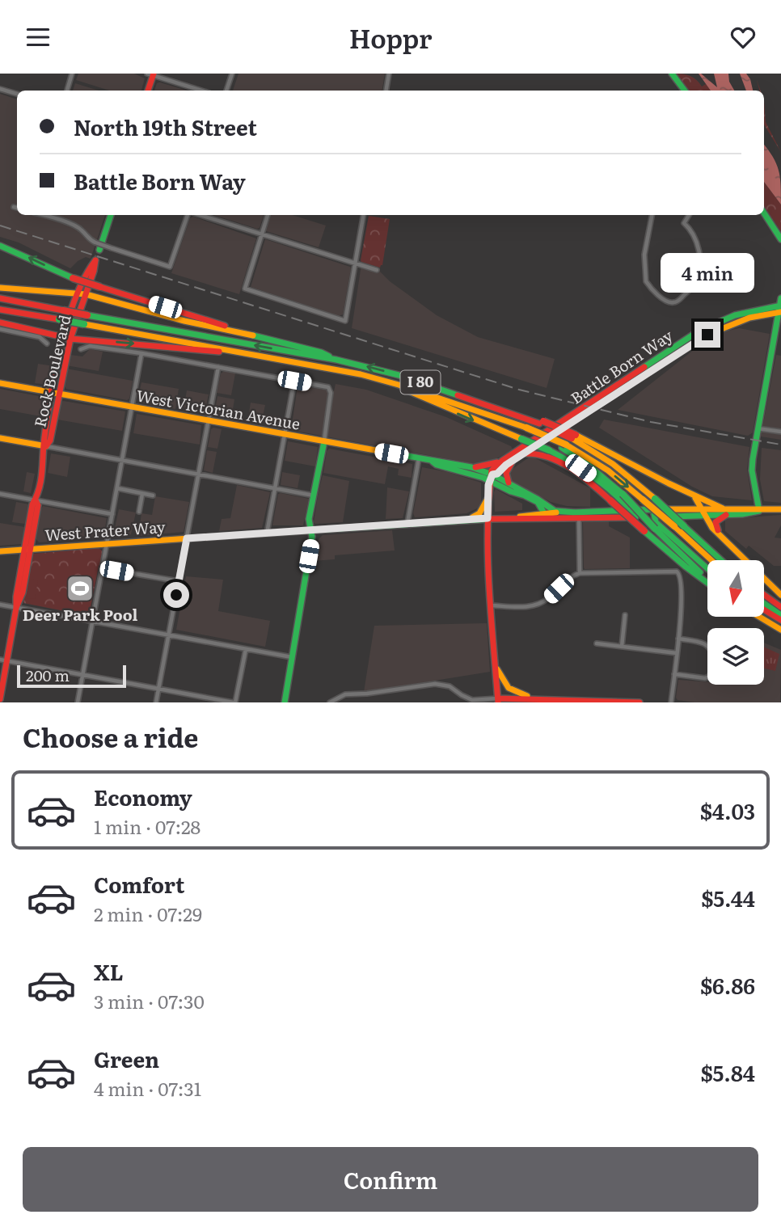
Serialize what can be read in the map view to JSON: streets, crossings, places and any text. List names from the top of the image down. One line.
{"streets":{"main road":["Battle Born Way","Rock Boulevard","I 80","West Victorian Avenue","West Prater Way"]},"crossings":[["Battle Born Way","West Victorian Avenue"],["Rock Boulevard","West Victorian Avenue"],["Rock Boulevard","West Prater Way"],["West Victorian Avenue","West Prater Way"]],"places":{"sports":["Deer Park Pool"]},"scale_bar":"200 m","north":"bottom","page":{"header":"Hoppr","banner":["North 19th Street","Battle Born Way"],"bubble":"4 min","scale":"200 m","heading":"Choose a ride","list":[{"name":"Economy","note":"1 min · 07:28","value":"$4.03"},{"name":"Comfort","note":"2 min · 07:29","value":"$5.44"},{"name":"XL","note":"3 min · 07:30","value":"$6.86"},{"name":"Green","note":"4 min · 07:31","value":"$5.84"}],"buttons":"Confirm"}}
